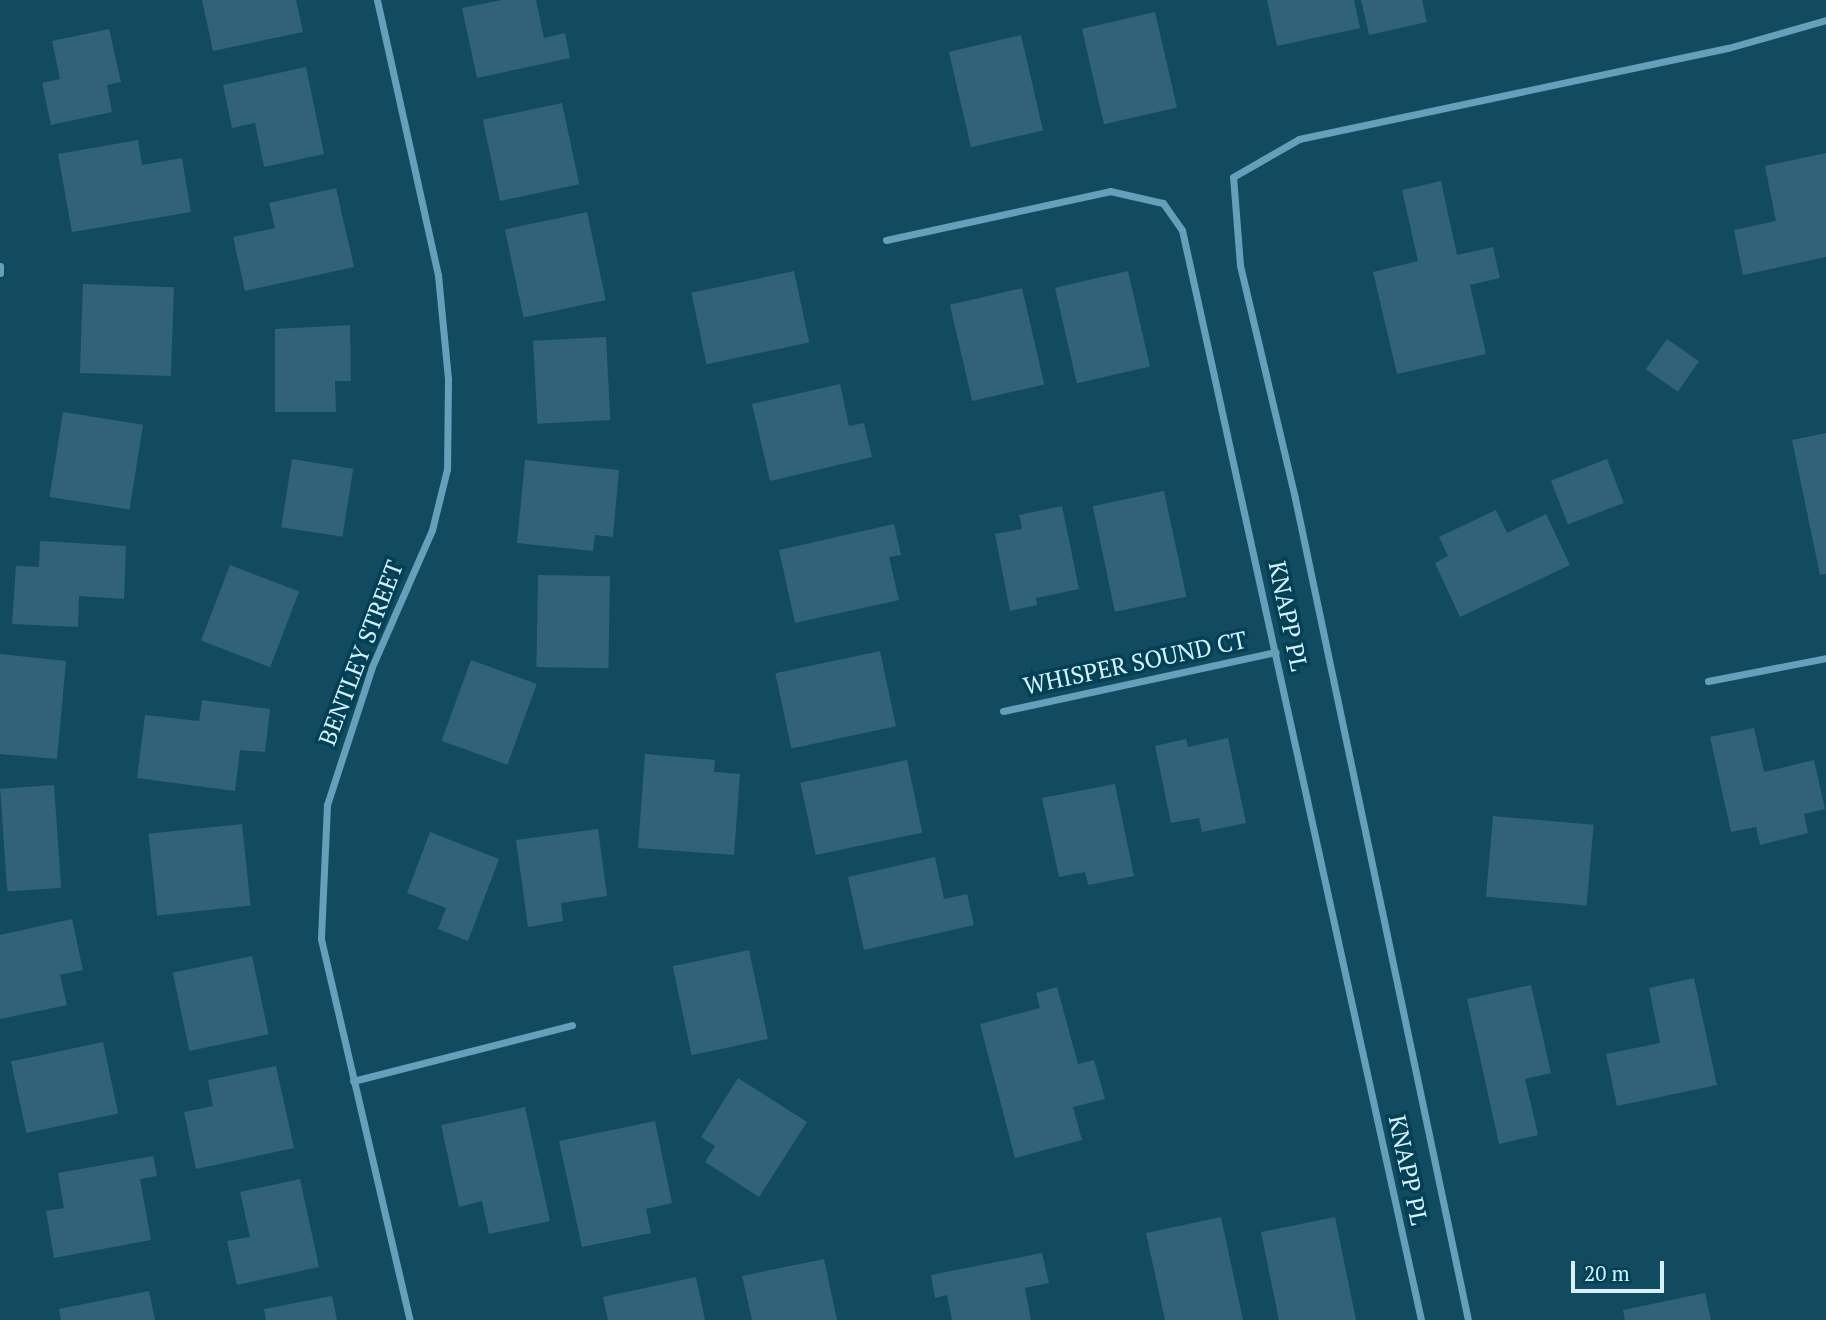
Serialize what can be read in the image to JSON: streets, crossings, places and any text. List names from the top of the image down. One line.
{"streets":{"street":["KNAPP PL","BENTLEY STREET","WHISPER SOUND CT"]},"crossings":[["KNAPP PL","WHISPER SOUND CT"]],"scale_bar":"20 m"}
